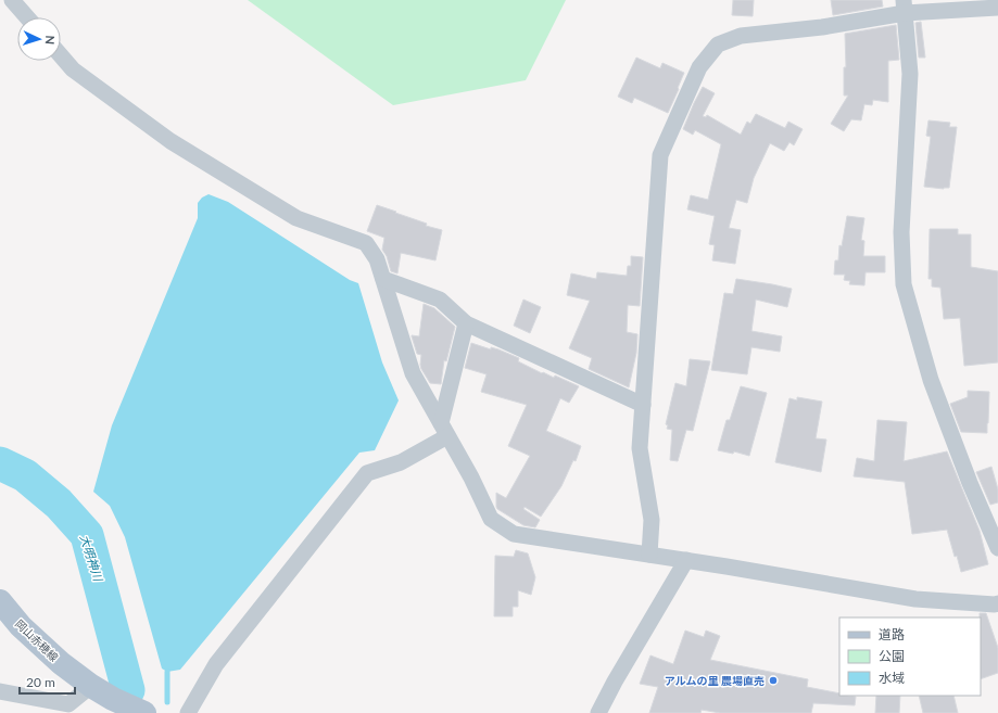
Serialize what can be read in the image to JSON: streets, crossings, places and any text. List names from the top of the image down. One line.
{"streets":{"main road":["岡山赤穂線"]},"water":["大明神川"],"places":["アルムの里 農場直売"],"legend":["道路","公園","水域"],"scale_bar":"20 m","north":"right"}
